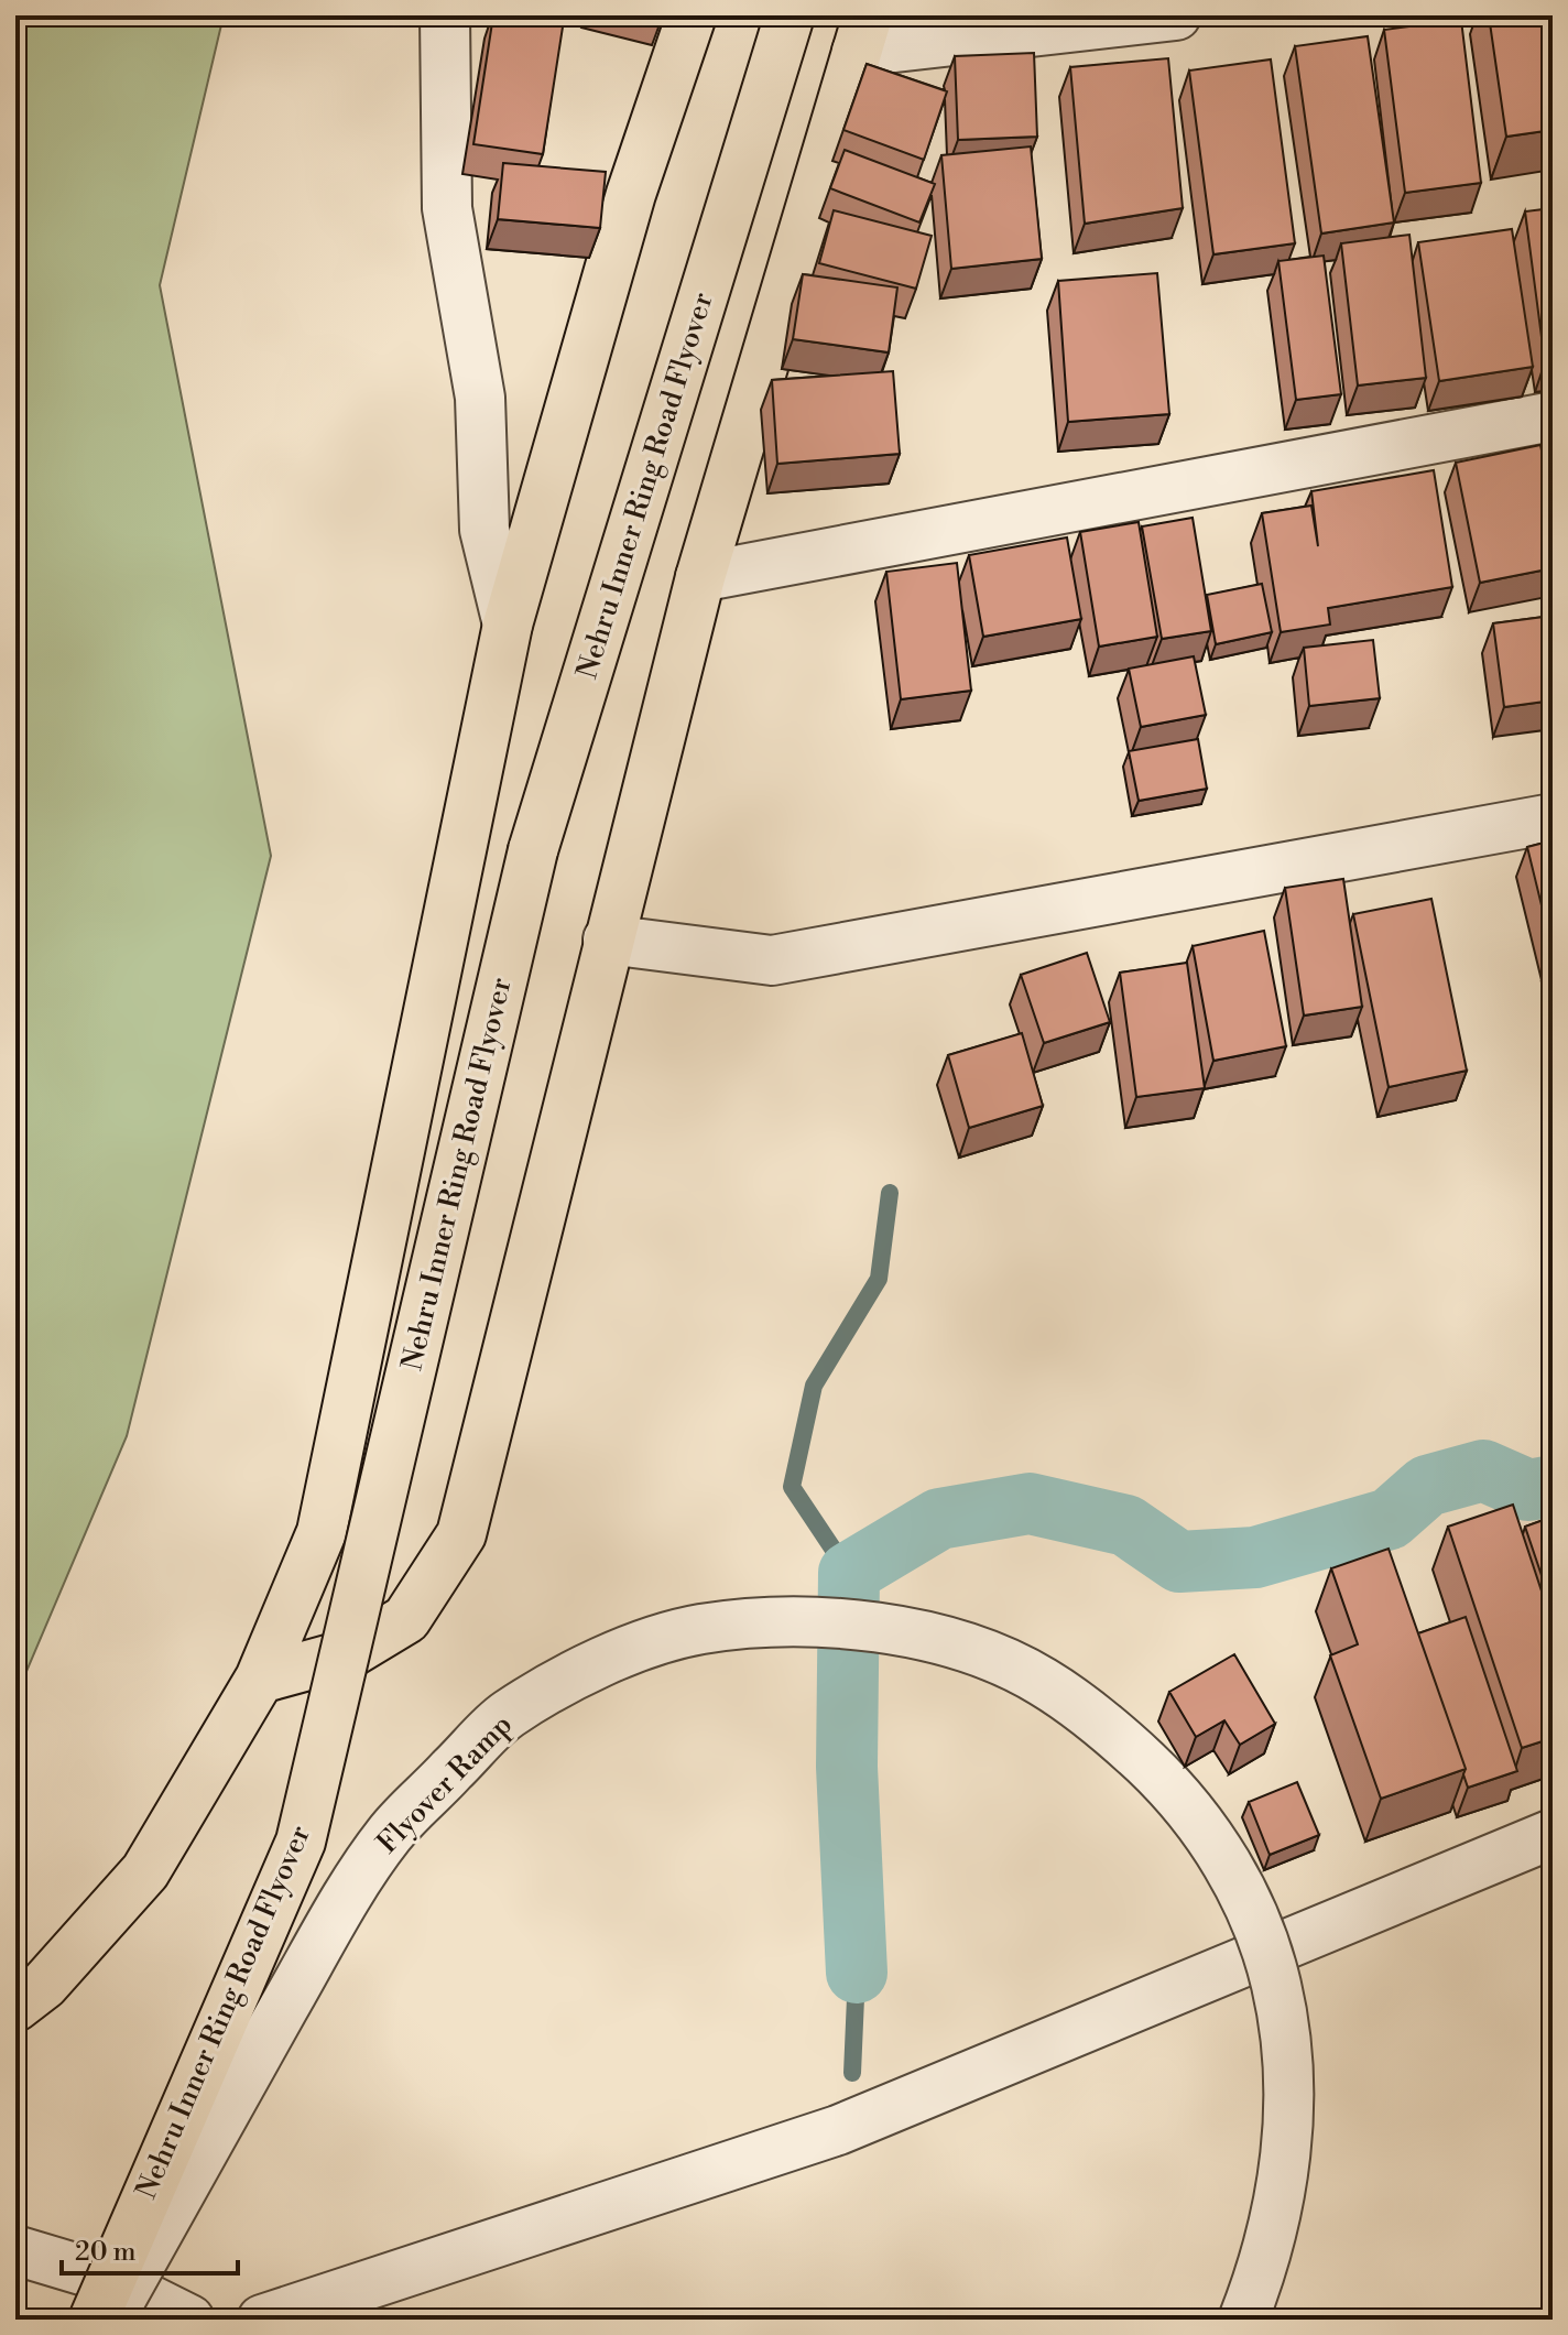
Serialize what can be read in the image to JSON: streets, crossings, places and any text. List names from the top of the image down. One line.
{"streets":{"main road":["Nehru Inner Ring Road Flyover"],"street":["Flyover Ramp"]},"scale_bar":"20 m"}
